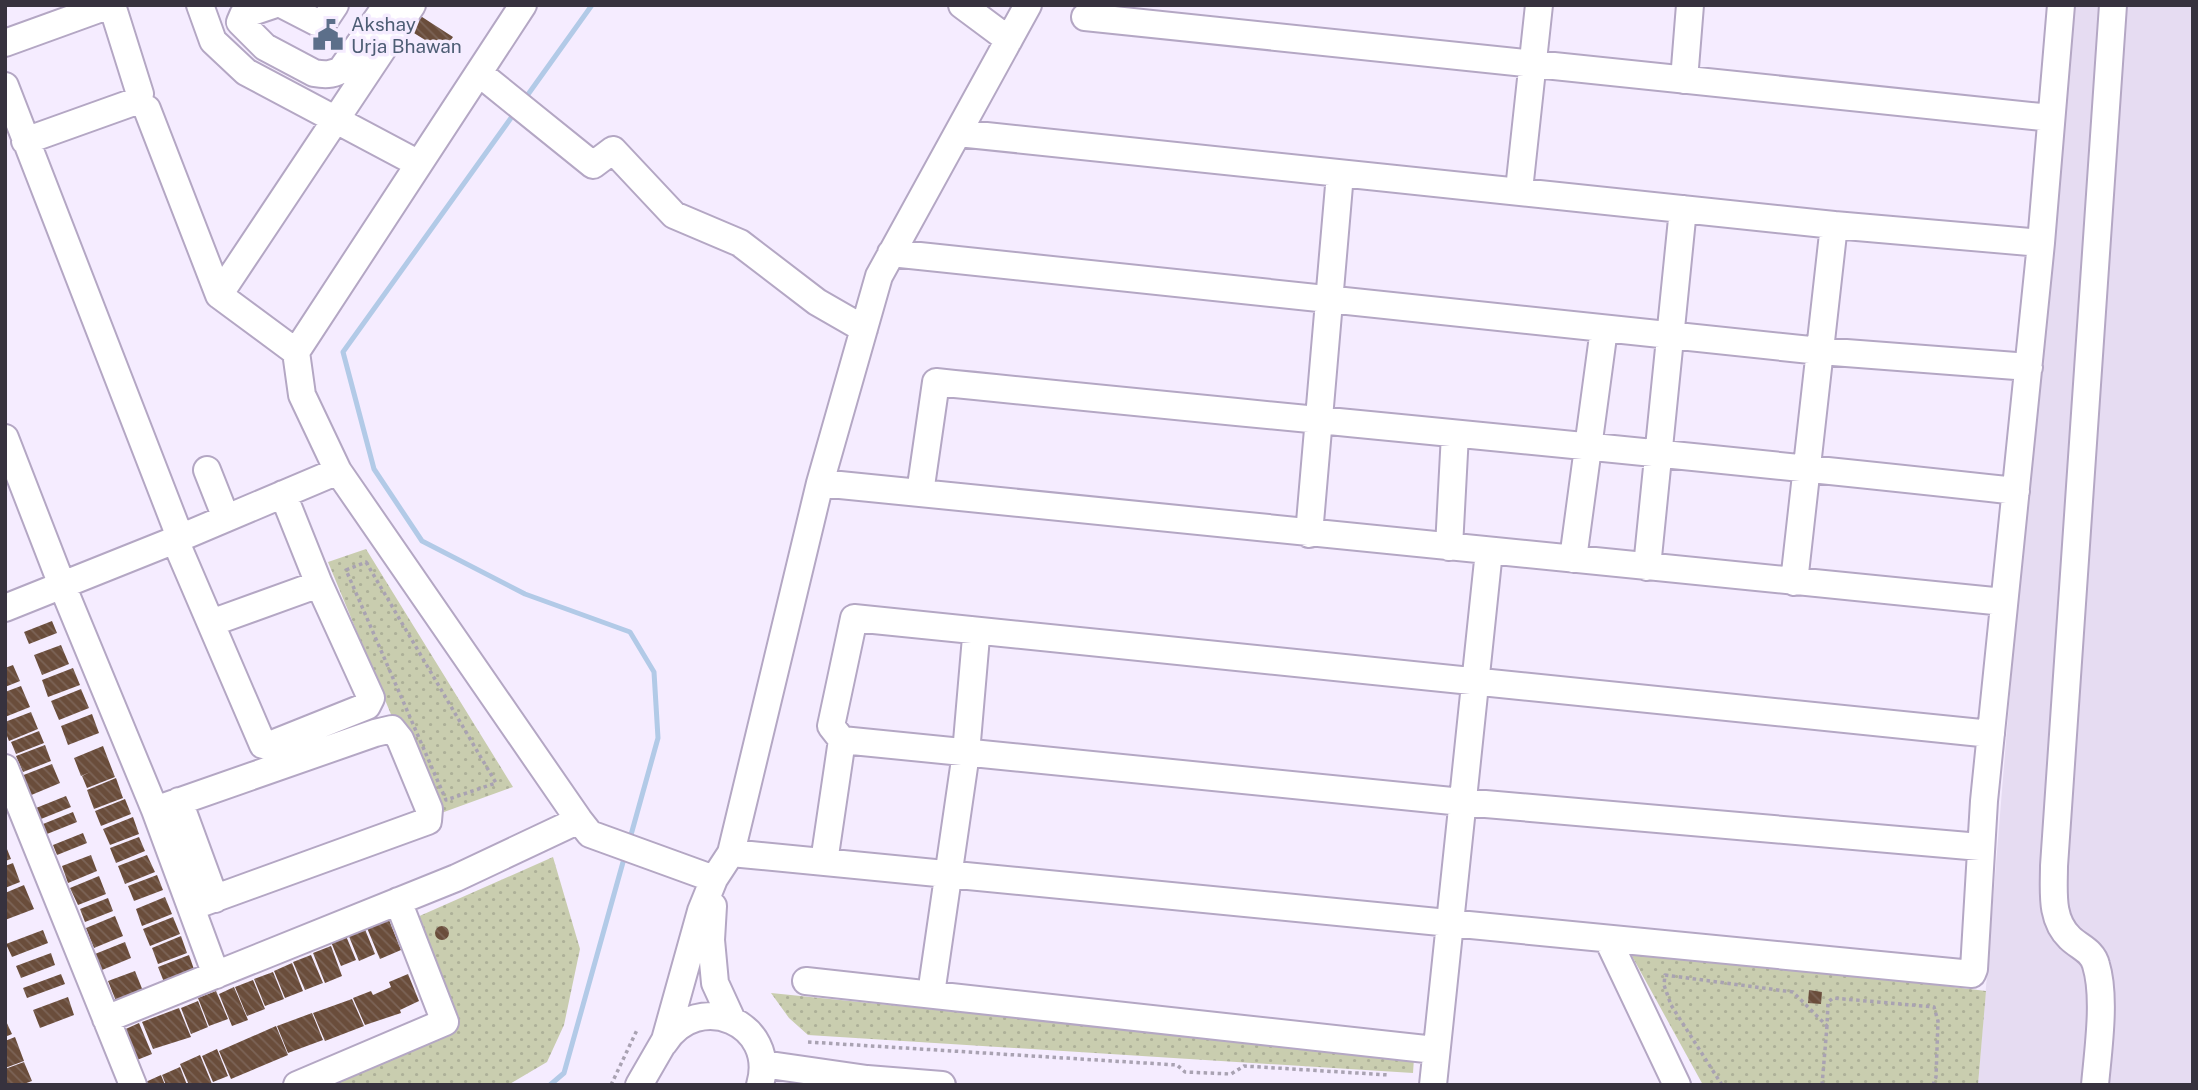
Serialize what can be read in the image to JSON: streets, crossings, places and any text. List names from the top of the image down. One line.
{"places":{"public building":["Akshay Urja Bhawan"]}}
